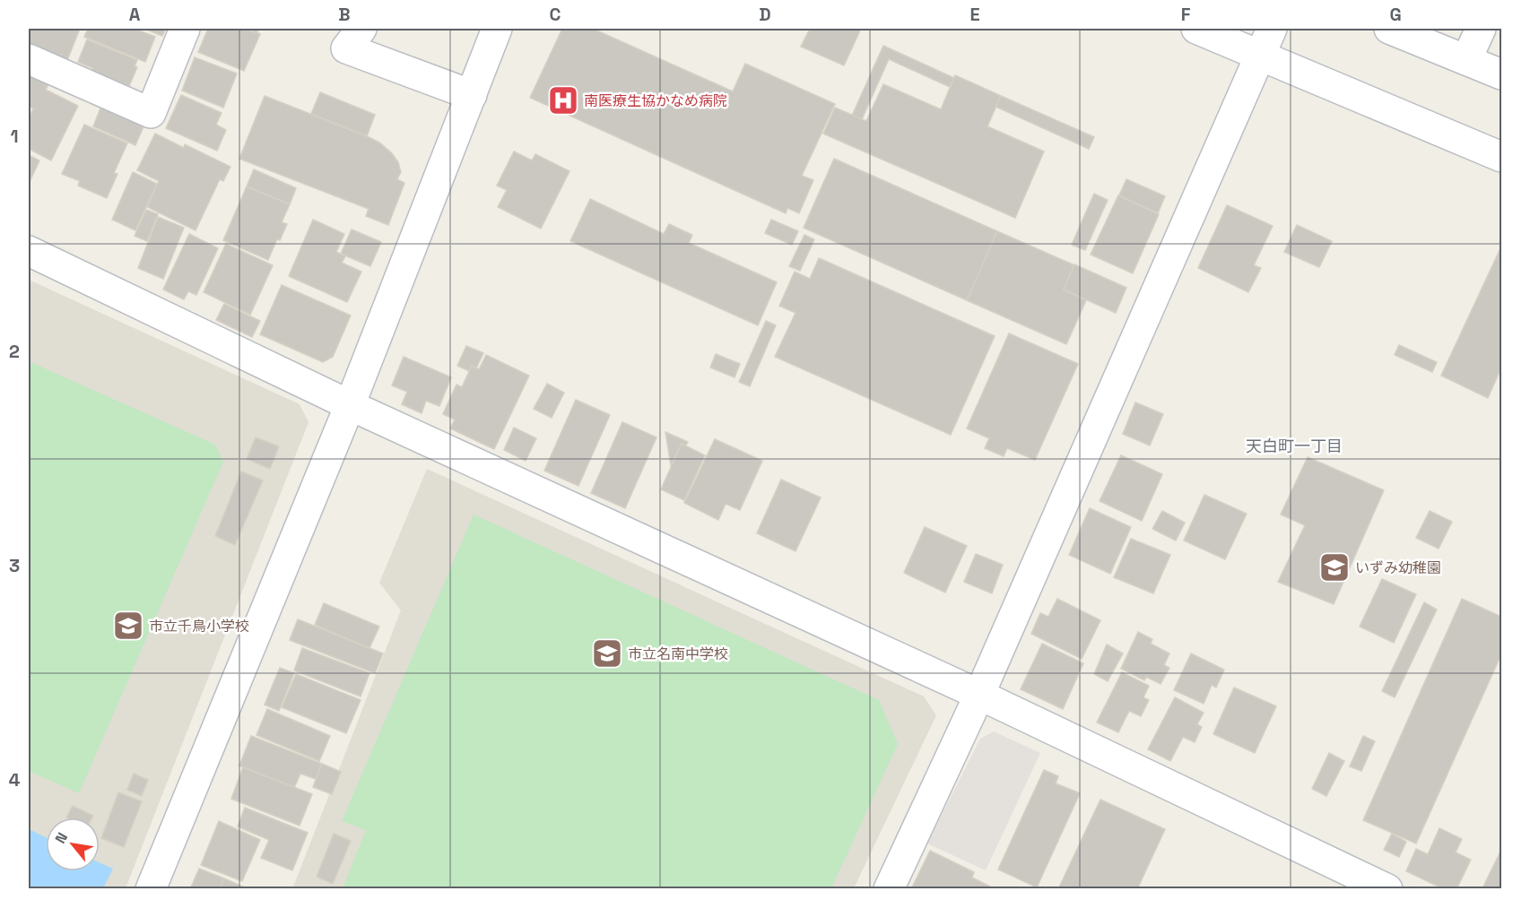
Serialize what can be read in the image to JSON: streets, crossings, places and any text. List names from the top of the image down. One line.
{"districts":["天白町一丁目"],"places":{"hospital":["南医療生協かなめ病院"],"school or university":["いずみ幼稚園","市立千鳥小学校","市立名南中学校"]},"north":"top left","grid":{"columns":["A","B","C","D","E","F","G"],"rows":["1","2","3","4"]}}
